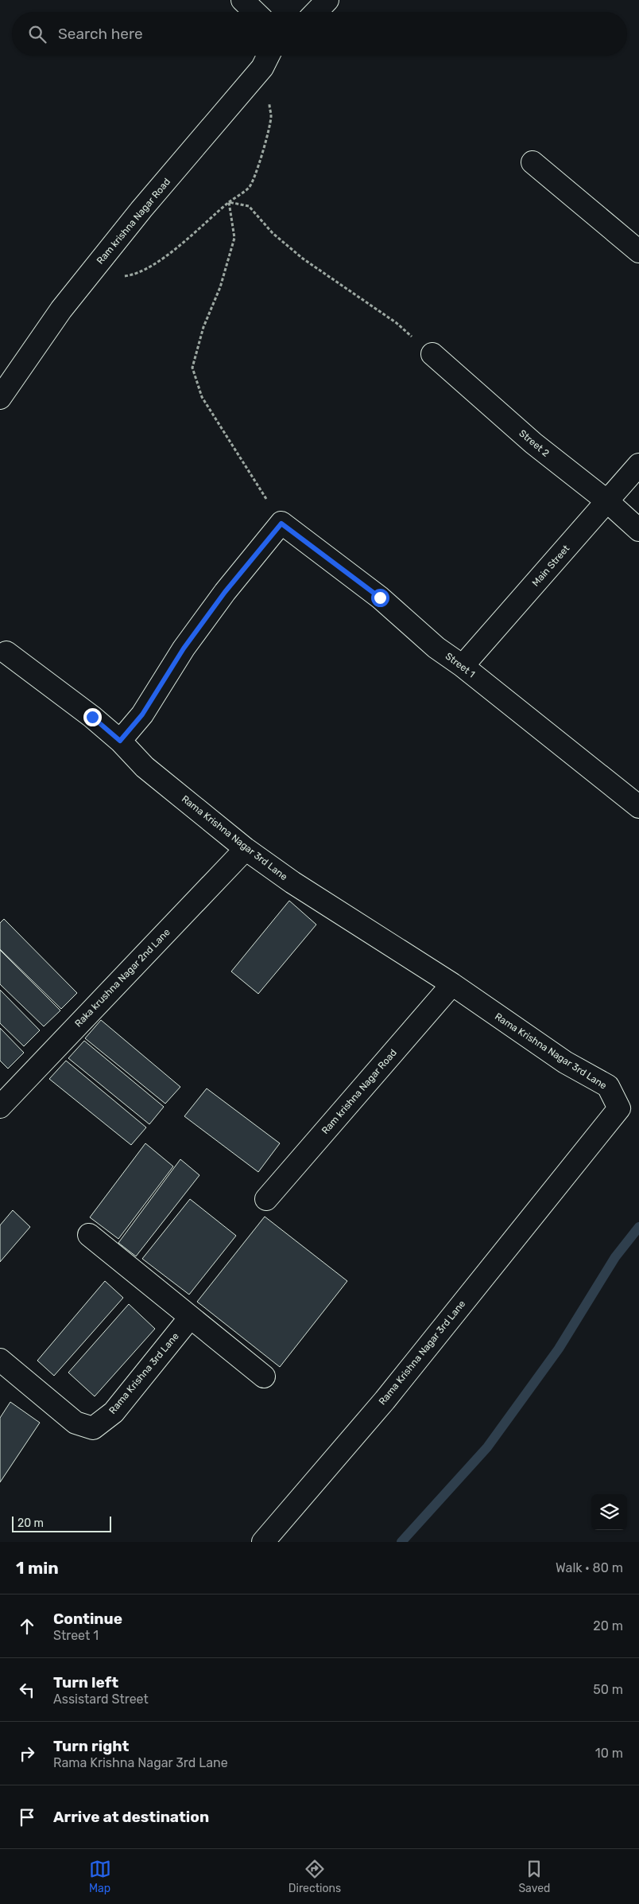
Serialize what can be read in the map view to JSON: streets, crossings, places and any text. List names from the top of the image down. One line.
{"streets":{"street":["Ram krishna Nagar Road","Street 2","Main Street","Street 1","Rama Krishna Nagar 3rd Lane","Raka krushna Nagar 2nd Lane","Rama Krishna 3rd Lane"]},"crossings":[["Ram krishna Nagar Road","Rama Krishna Nagar 3rd Lane"],["Street 2","Main Street"],["Main Street","Street 1"],["Rama Krishna Nagar 3rd Lane","Raka krushna Nagar 2nd Lane"]],"scale_bar":"20 m","page":{"search":"Search here","scale":"20 m","heading":["1 min","Walk · 80 m"],"list":[["Continue","Street 1","20 m"],["Turn left","Assistard Street","50 m"],["Turn right","Rama Krishna Nagar 3rd Lane","10 m"],"Arrive at destination"],"nav":["Map","Directions","Saved"]}}
